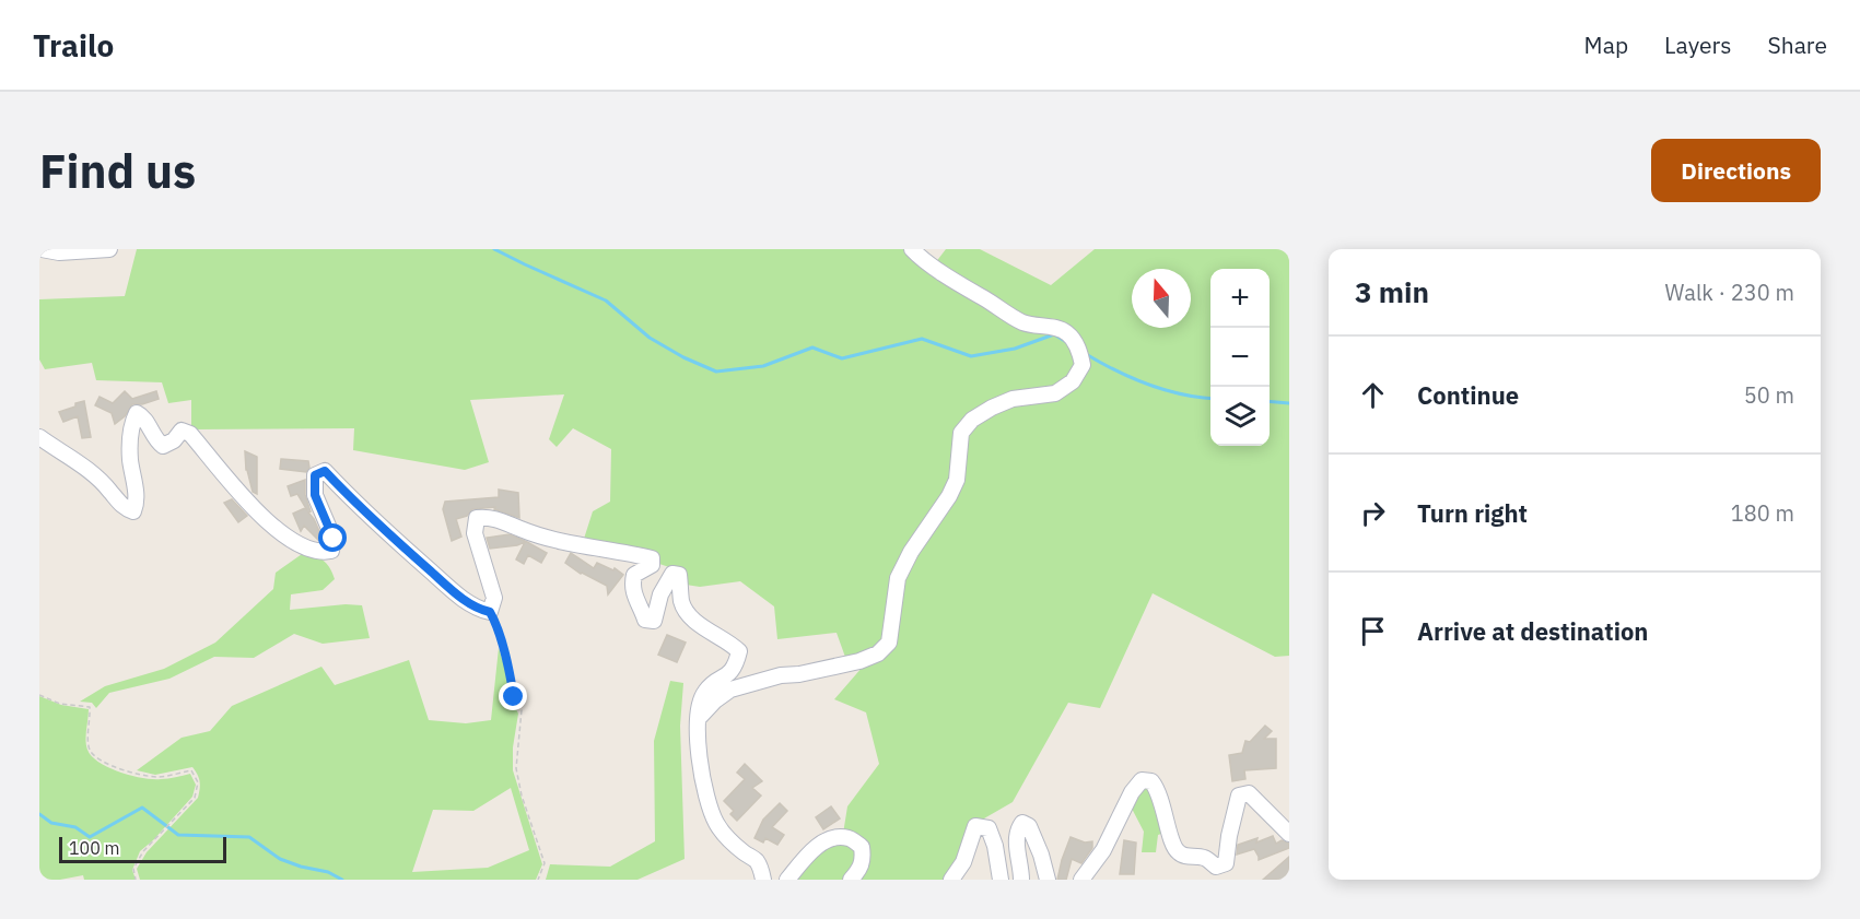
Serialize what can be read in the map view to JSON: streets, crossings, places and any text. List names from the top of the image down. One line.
{"scale_bar":"100 m","north":"top","page":{"header":"Trailo","nav":["Map","Layers","Share"],"buttons":"Directions","title":"Find us","heading":["3 min","Walk · 230 m"],"map_buttons":["+","−"],"list":[["Continue","50 m"],["Turn right","180 m"],"Arrive at destination"],"scale":"100 m"}}
